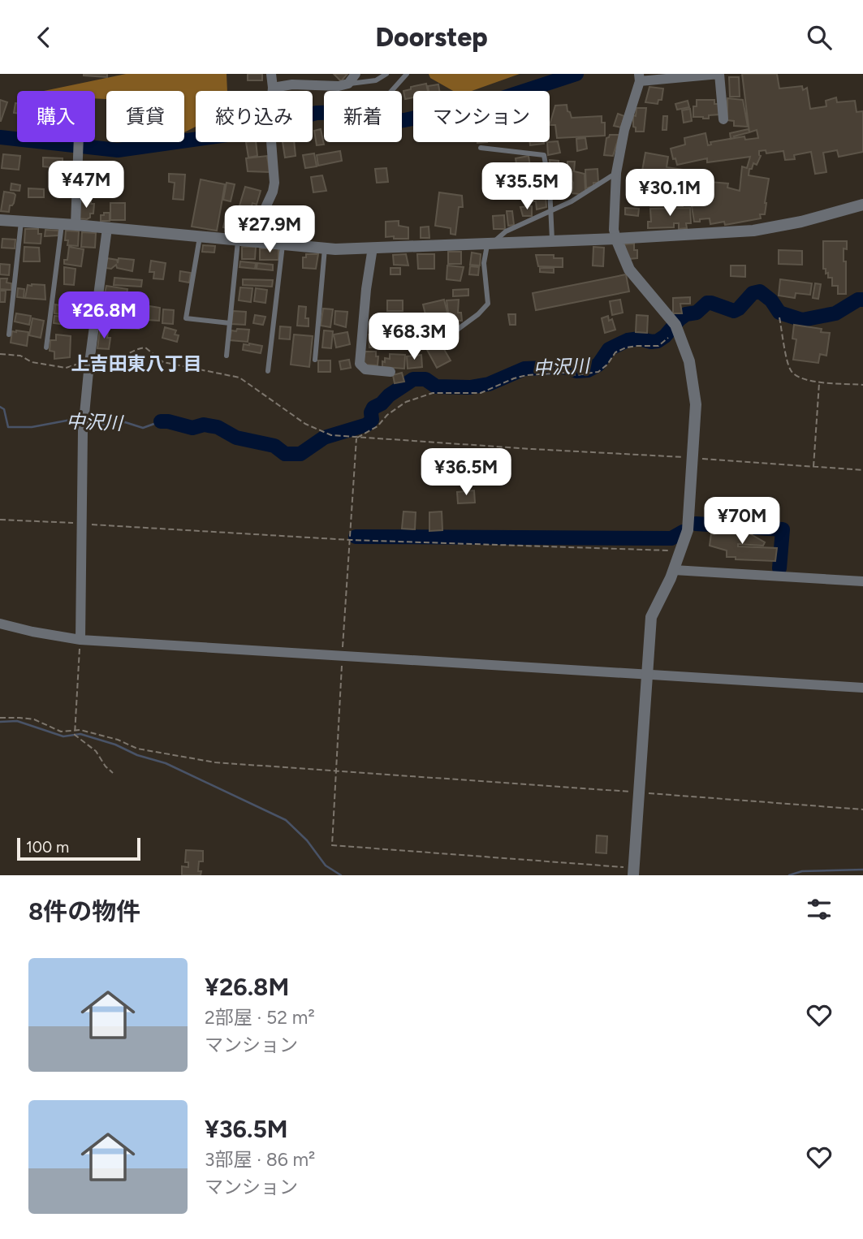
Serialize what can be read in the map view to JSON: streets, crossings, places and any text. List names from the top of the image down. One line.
{"districts":["上吉田東八丁目"],"water":["中沢川"],"scale_bar":"100 m","page":{"header":"Doorstep","chip":["購入","賃貸","絞り込み","新着","マンション"],"price":["¥47M","¥35.5M","¥30.1M","¥27.9M","¥26.8M","¥68.3M","¥36.5M","¥70M"],"scale":"100 m","heading":"8件の物件","list":[{"name":"¥26.8M","note":"2部屋 · 52 m² · マンション"},{"name":"¥36.5M","note":"3部屋 · 86 m² · マンション"}]}}
